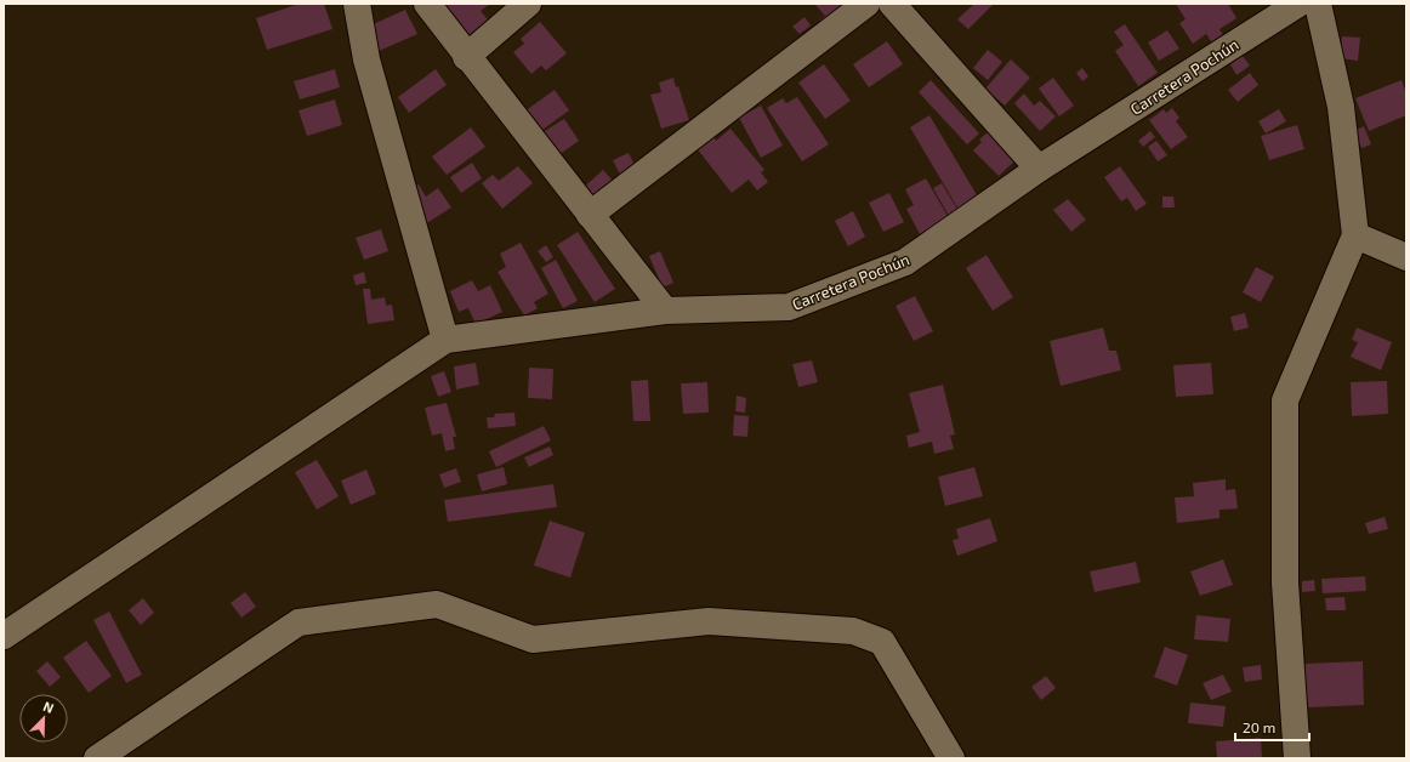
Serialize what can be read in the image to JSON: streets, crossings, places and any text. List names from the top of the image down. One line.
{"streets":{"street":["Carretera Pochún"]},"scale_bar":"20 m","north":"top right"}
